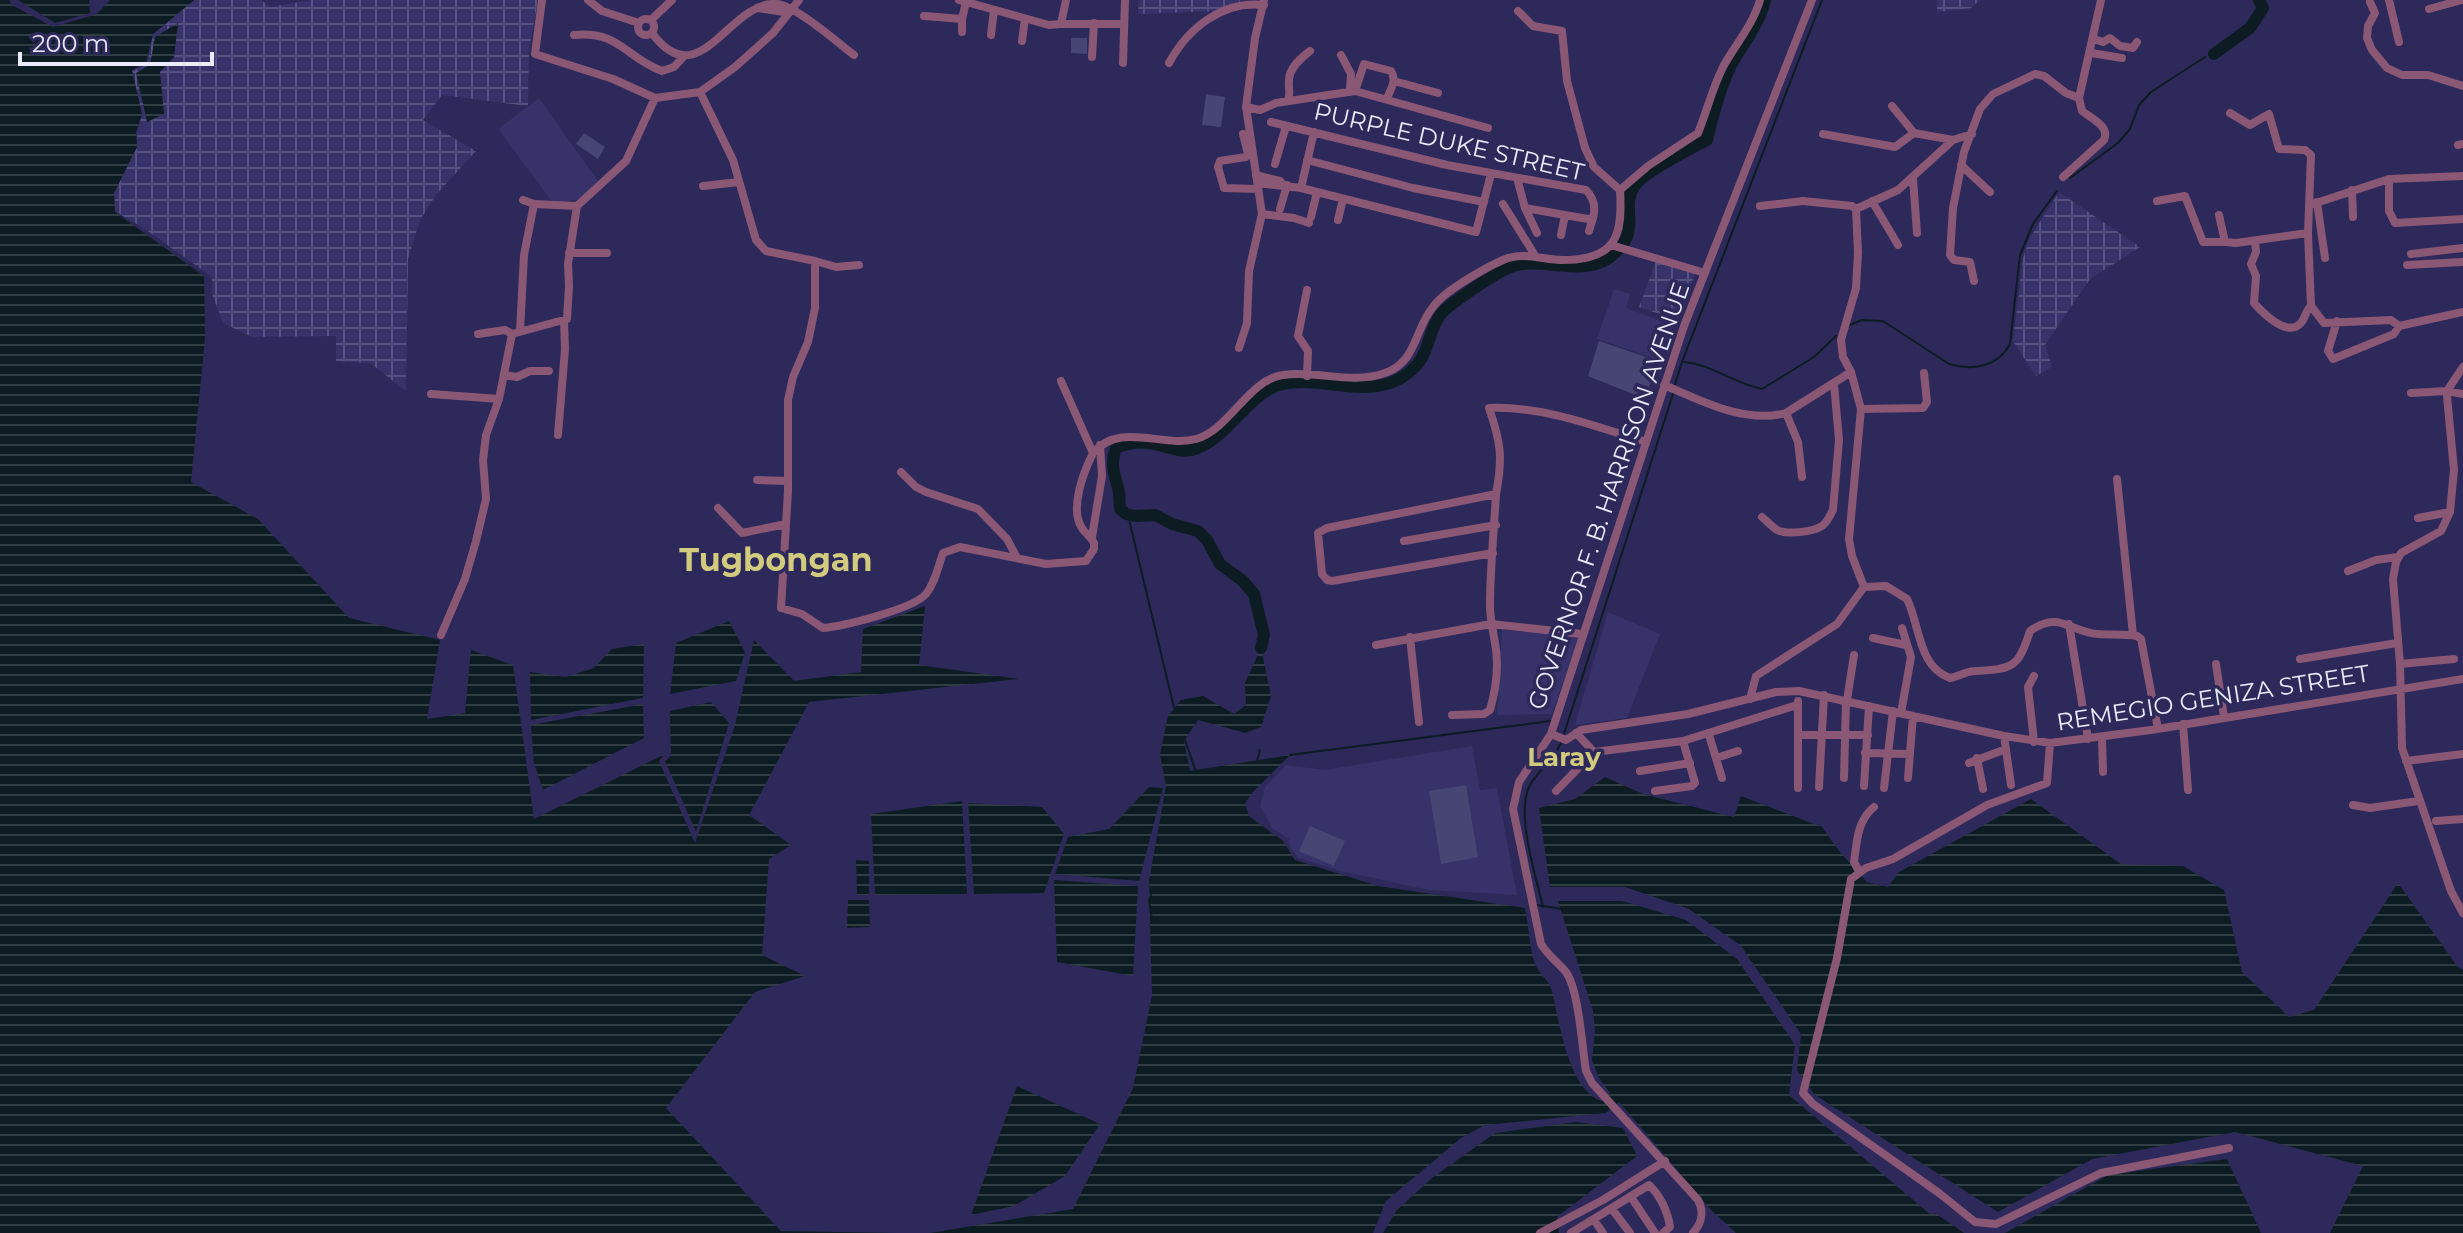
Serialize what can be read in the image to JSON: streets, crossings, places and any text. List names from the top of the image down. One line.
{"streets":{"street":["PURPLE DUKE STREET","GOVERNOR F. B. HARRISON AVENUE","REMEGIO GENIZA STREET"]},"crossings":[["GOVERNOR F. B. HARRISON AVENUE","REMEGIO GENIZA STREET"]],"districts":["Tugbongan","Laray"],"scale_bar":"200 m"}
